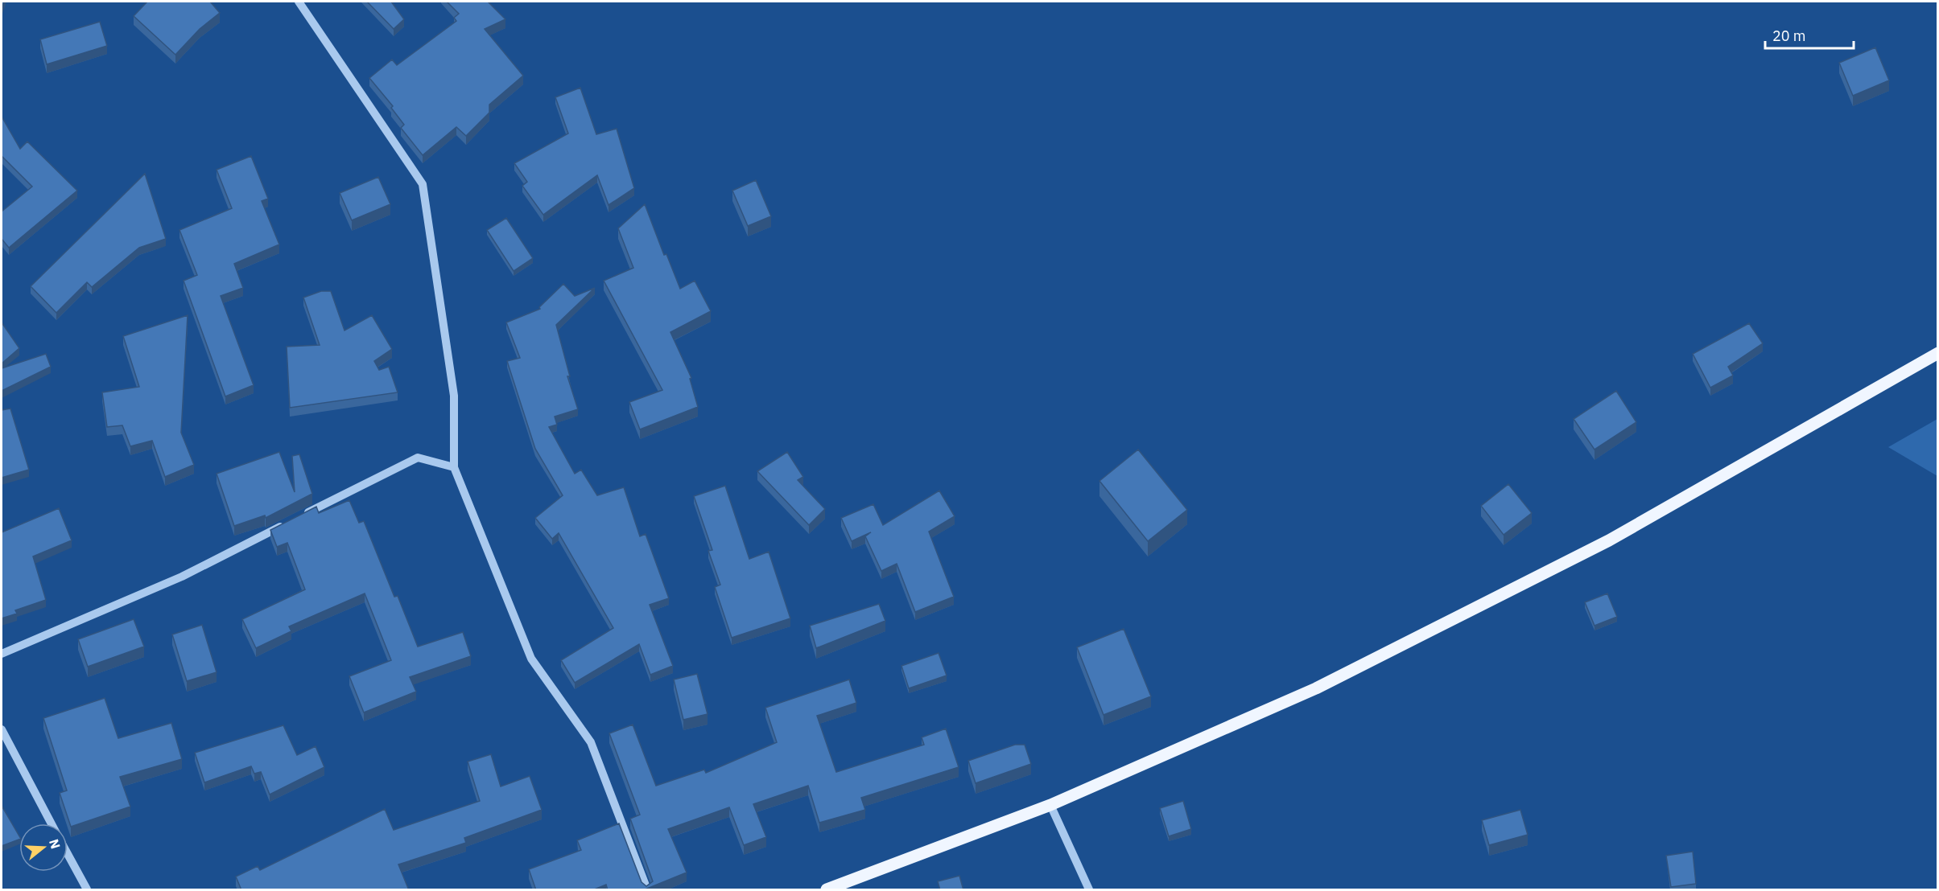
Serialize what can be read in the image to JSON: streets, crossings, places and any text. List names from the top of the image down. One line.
{"scale_bar":"20 m","north":"right"}
